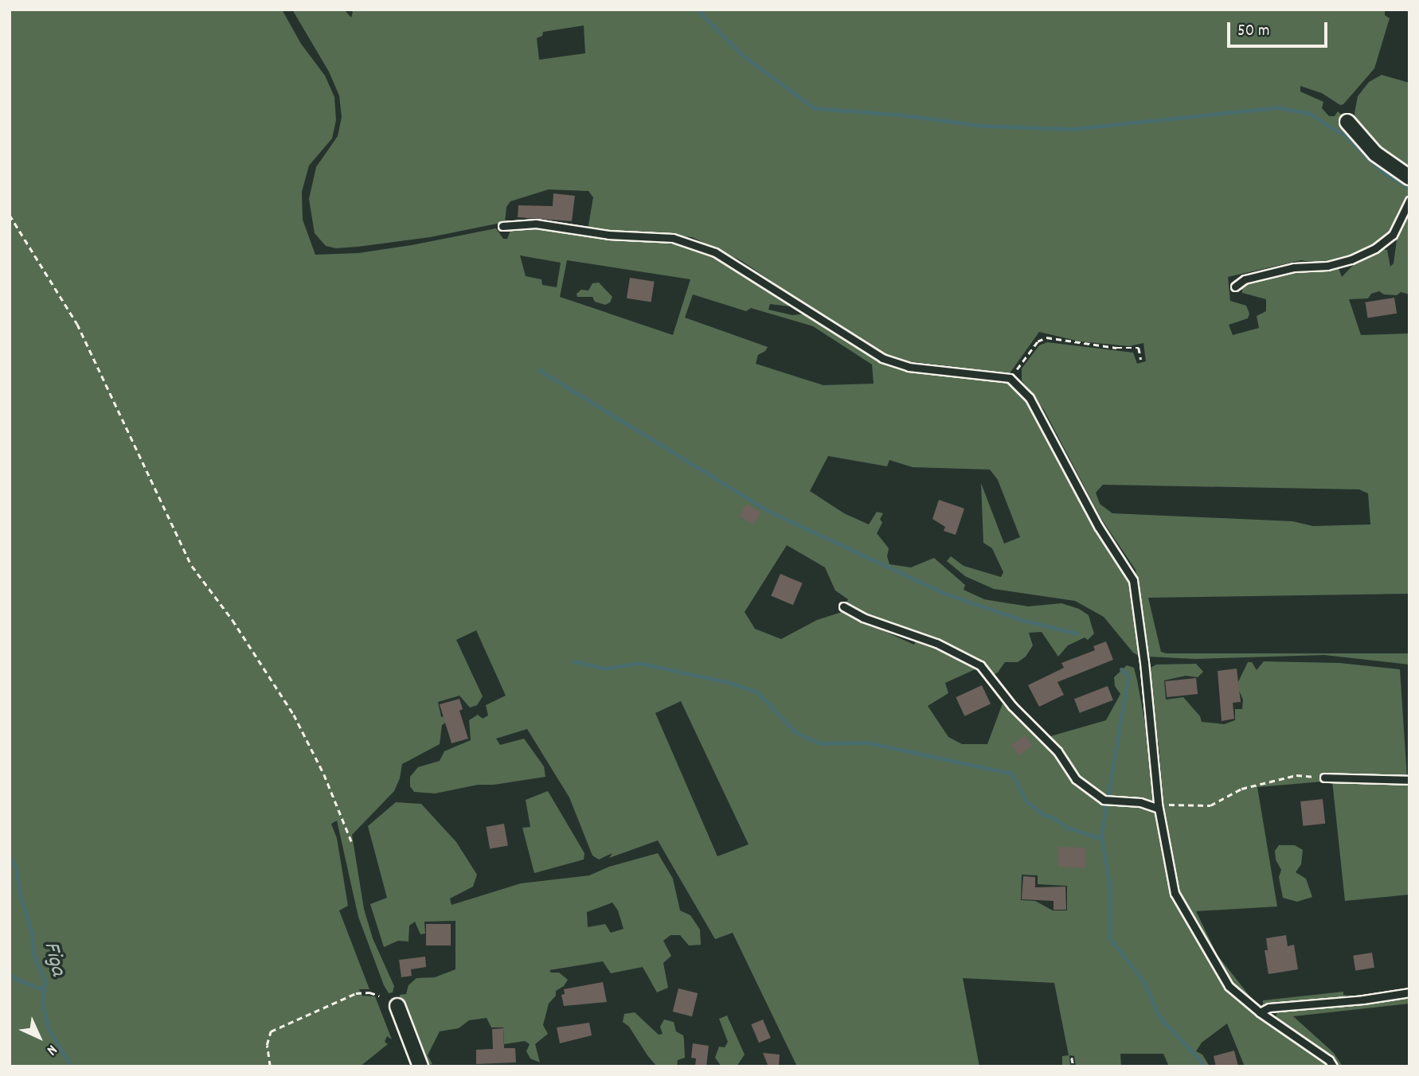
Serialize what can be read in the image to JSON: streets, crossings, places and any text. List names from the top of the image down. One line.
{"water":["Figa"],"scale_bar":"50 m","north":"bottom right"}
